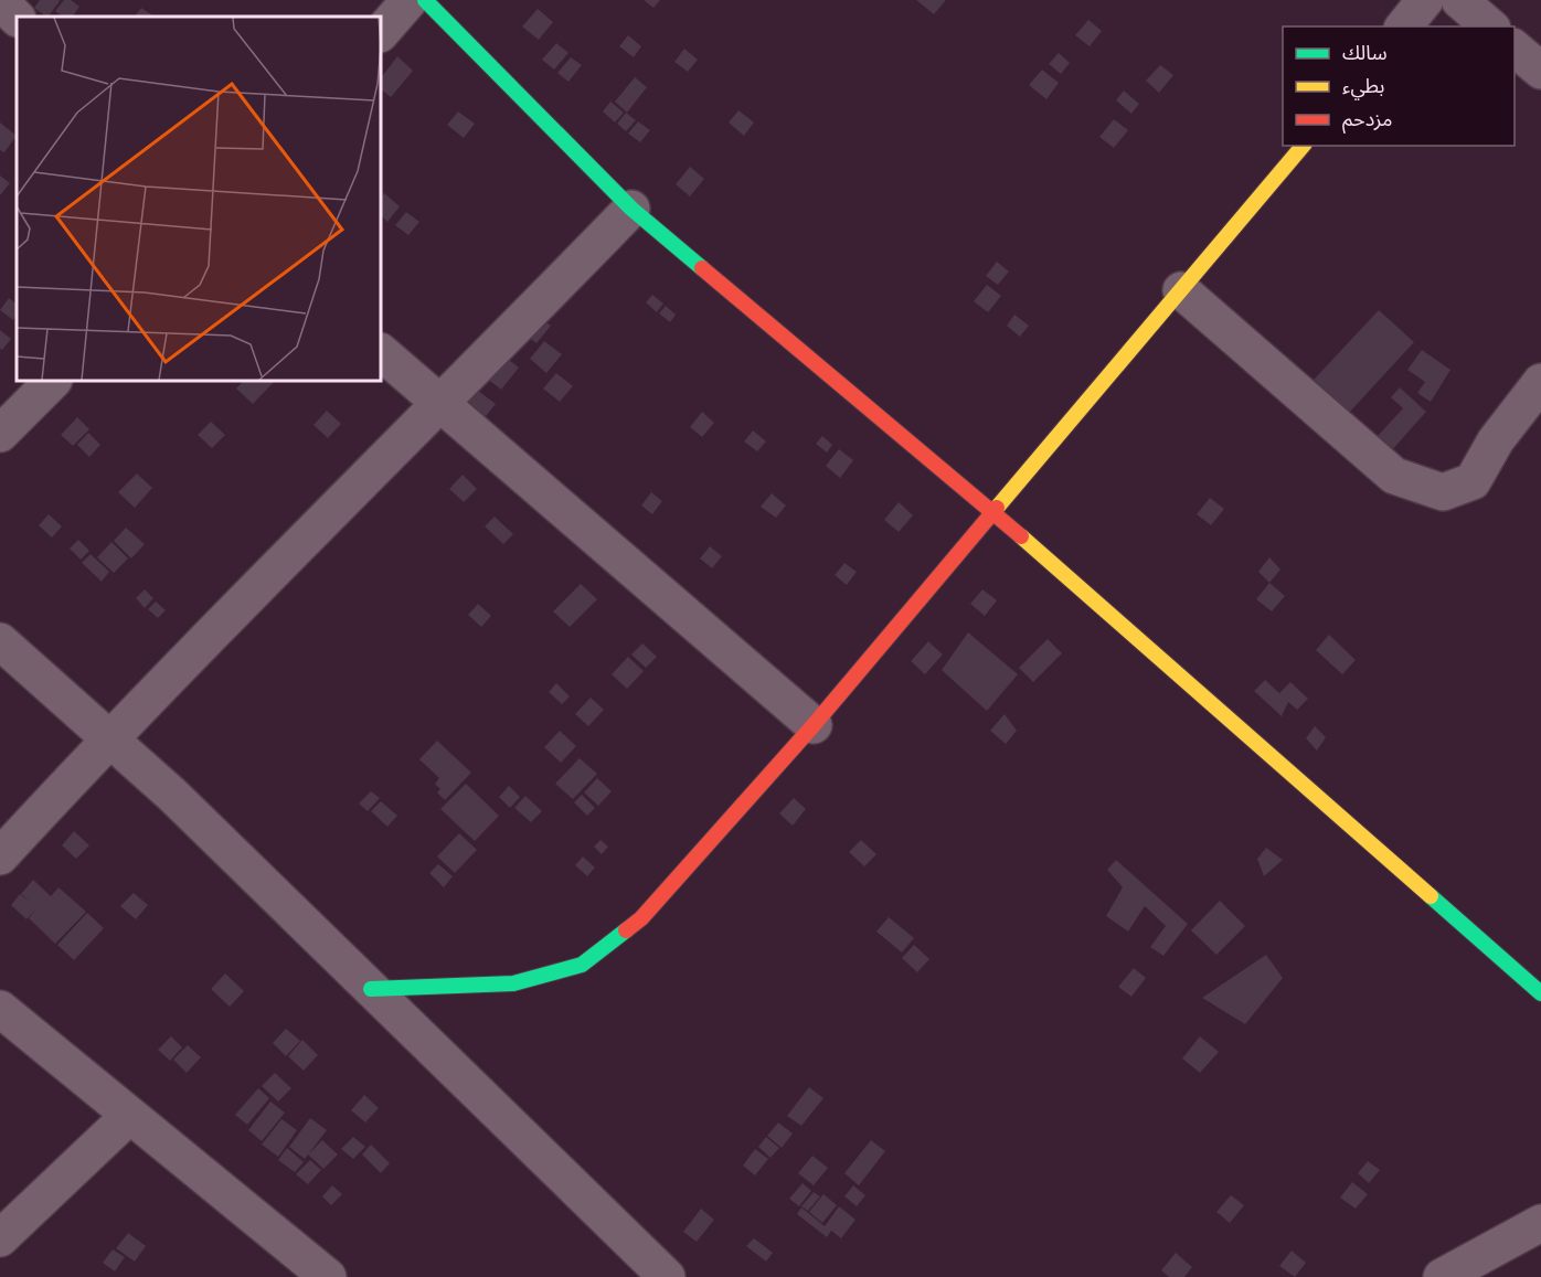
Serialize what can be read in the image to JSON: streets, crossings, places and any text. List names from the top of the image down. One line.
{"legend":["سالك","بطيء","مزدحم"]}
